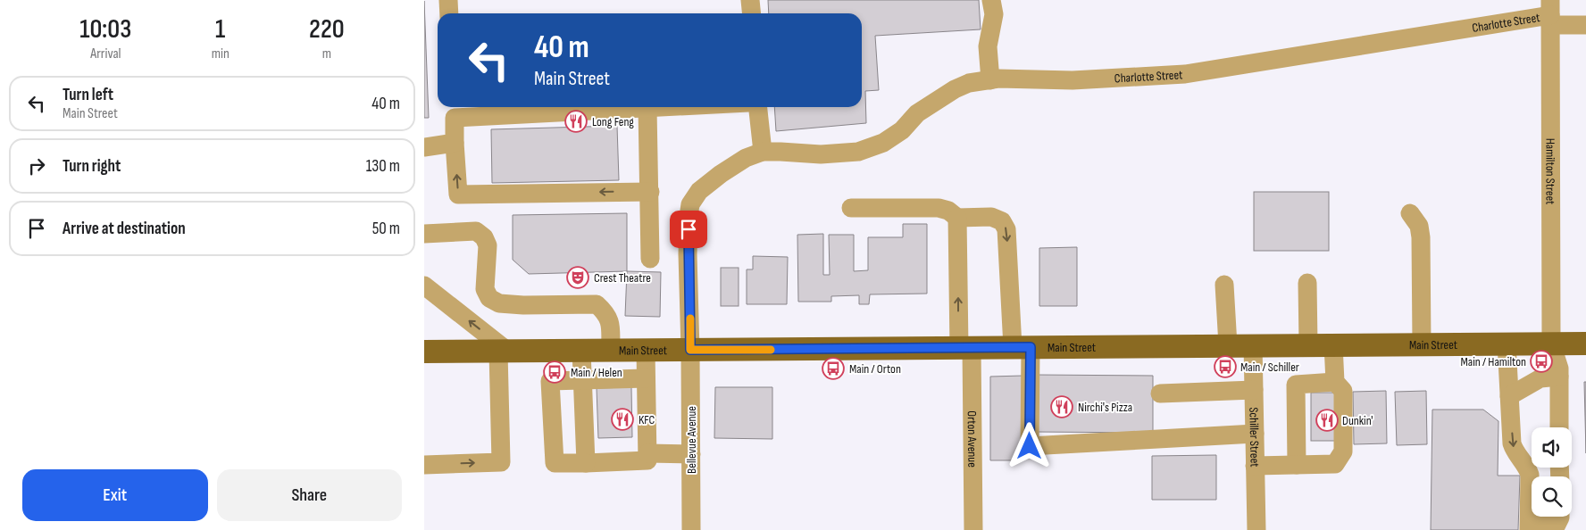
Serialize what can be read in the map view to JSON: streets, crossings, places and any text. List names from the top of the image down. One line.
{"streets":{"main road":["Main Street"],"street":["Charlotte Street","Hamilton Street","Schiller Street","Orton Avenue","Bellevue Avenue"]},"crossings":[["Charlotte Street","Hamilton Street"],["Charlotte Street","Bellevue Avenue"],["Hamilton Street","Main Street"],["Main Street","Schiller Street"],["Main Street","Orton Avenue"],["Main Street","Bellevue Avenue"]],"one_way":["Orton Avenue"],"places":{"restaurant":["Long Feng","Nirchi's Pizza","KFC","Dunkin'"],"theatre":["Crest Theatre"],"bus stop":["Main / Hamilton","Main / Schiller","Main / Orton","Main / Helen"]},"page":{"eta":["10:03","Arrival","1","min","220","m"],"turn":["40 m","Main Street"],"list":[{"name":"Turn left","note":"Main Street","value":"40 m"},{"name":"Turn right","value":"130 m"},{"name":"Arrive at destination","value":"50 m"}],"buttons":["Exit","Share"]}}
